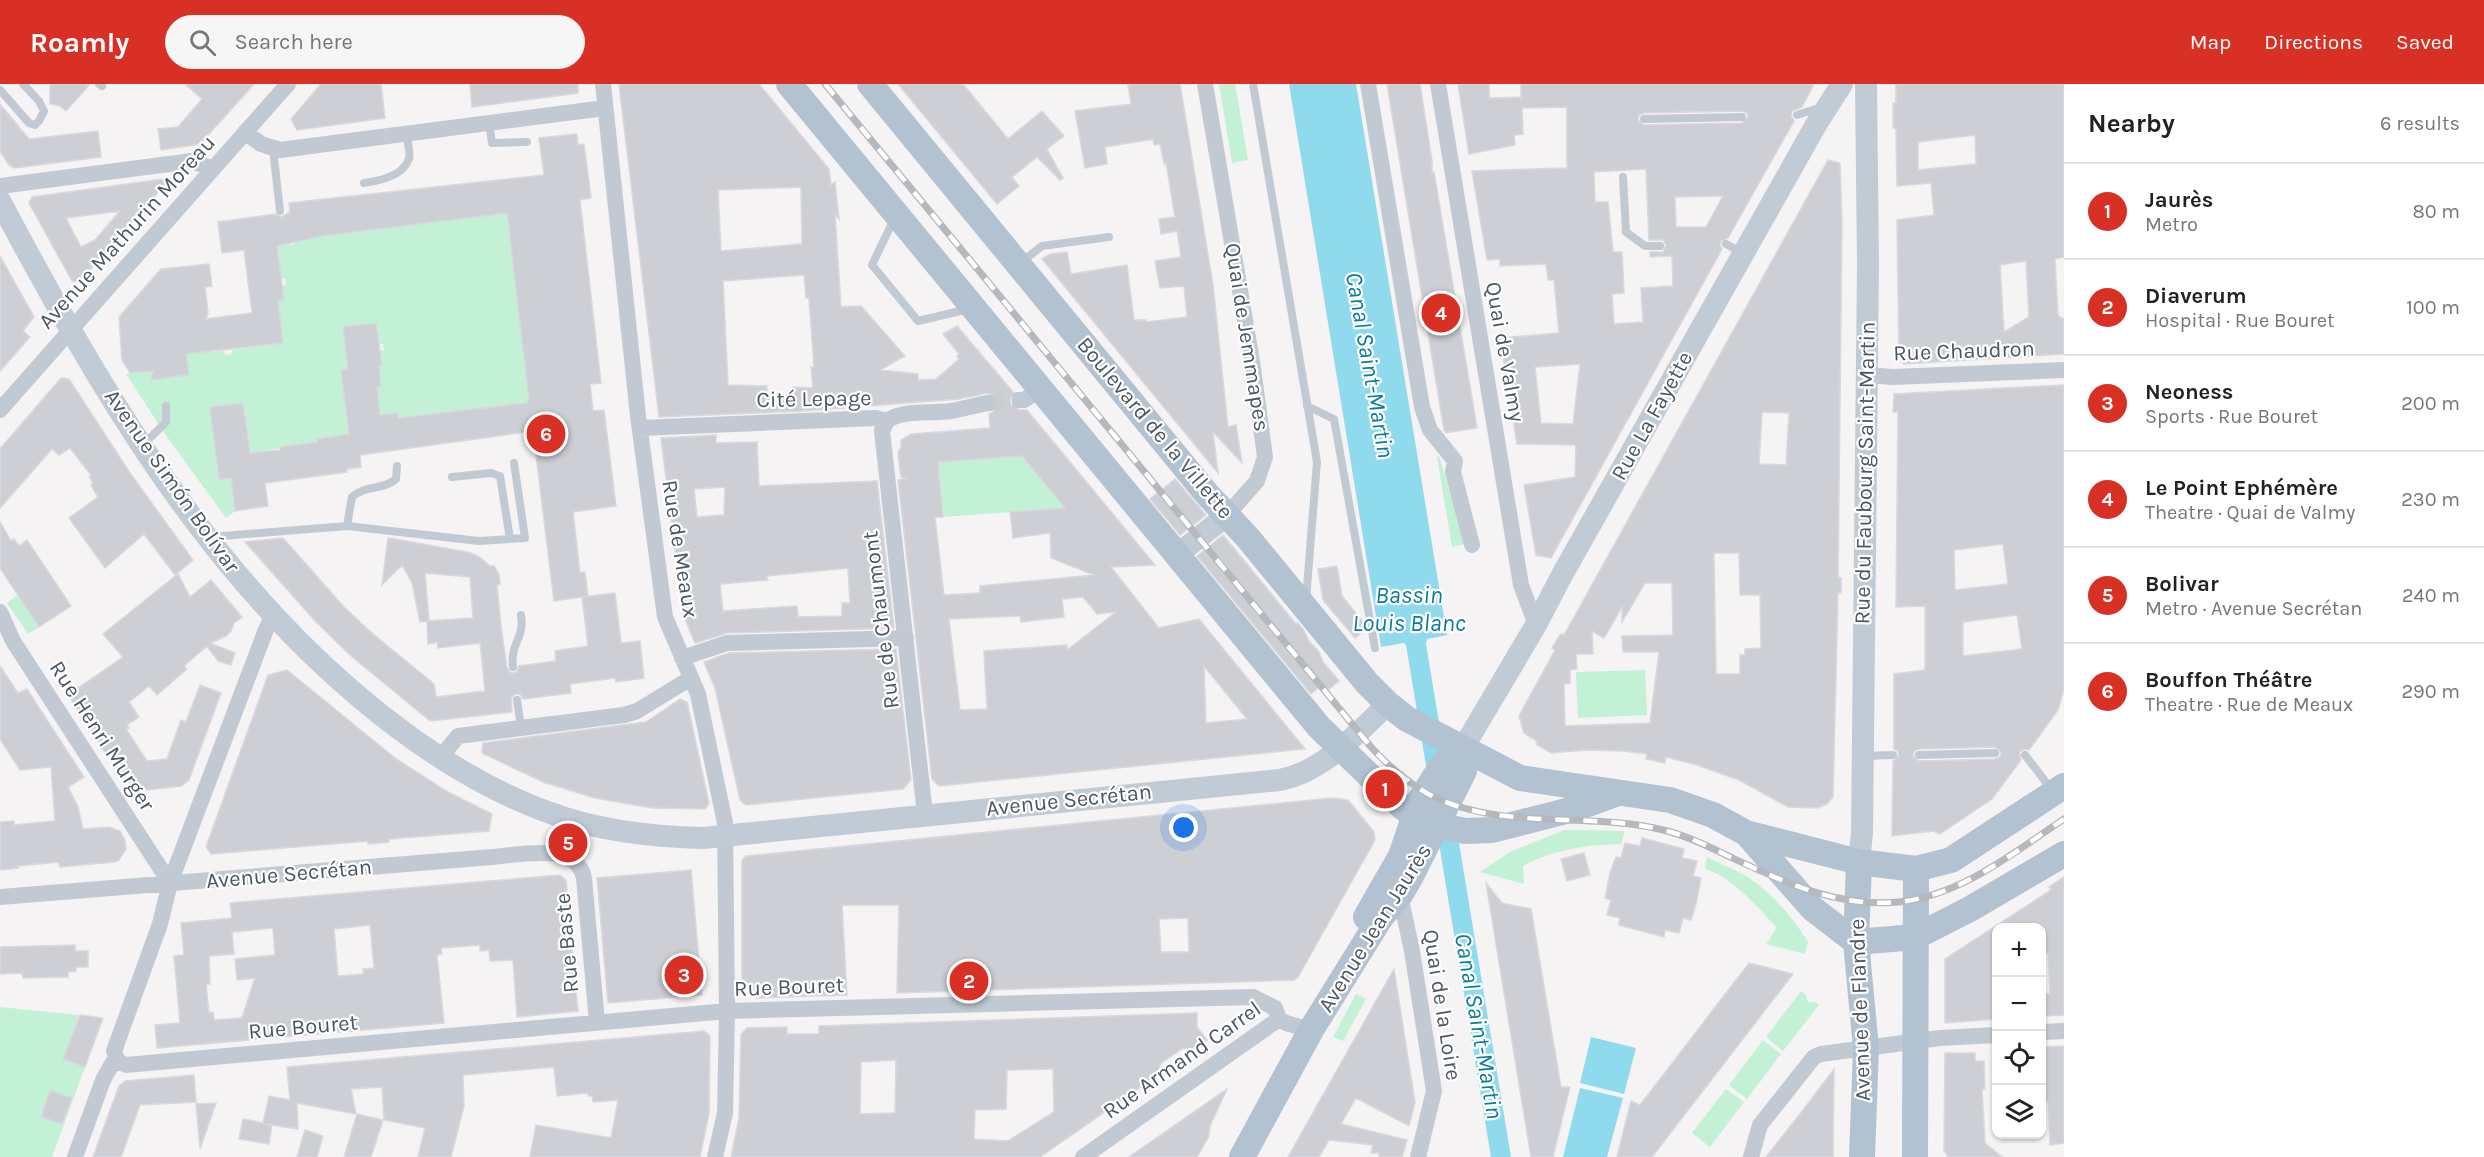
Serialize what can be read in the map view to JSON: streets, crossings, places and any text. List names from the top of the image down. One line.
{"streets":{"main road":["Quai de Jemmapes","Rue La Fayette","Boulevard de la Villette","Rue du Faubourg Saint-Martin","Avenue Simón Bolívar","Avenue Secrétan","Avenue Jean Jaurès","Avenue de Flandre"],"street":["Avenue Mathurin Moreau","Rue Chaudron","Quai de Valmy","Cité Lepage","Rue de Meaux","Rue de Chaumont","Rue Henri Murger","Rue Baste","Rue Bouret","Quai de la Loire","Rue Armand Carrel"]},"crossings":[["Avenue Mathurin Moreau","Avenue Simón Bolívar"],["Quai de Jemmapes","Boulevard de la Villette"],["Rue Chaudron","Rue du Faubourg Saint-Martin"],["Quai de Valmy","Rue La Fayette"],["Cité Lepage","Rue de Meaux"],["Cité Lepage","Rue de Chaumont"],["Rue La Fayette","Boulevard de la Villette"],["Boulevard de la Villette","Avenue Secrétan"],["Rue du Faubourg Saint-Martin","Avenue de Flandre"],["Avenue Simón Bolívar","Rue de Meaux"],["Avenue Simón Bolívar","Avenue Secrétan"],["Rue de Meaux","Avenue Secrétan"],["Rue de Meaux","Rue Bouret"],["Rue de Chaumont","Avenue Secrétan"],["Rue Henri Murger","Avenue Secrétan"],["Avenue Secrétan","Rue Baste"],["Avenue Jean Jaurès","Quai de la Loire"],["Avenue Jean Jaurès","Rue Armand Carrel"],["Rue Baste","Rue Bouret"],["Rue Bouret","Rue Armand Carrel"]],"water":["Canal Saint-Martin","Bassin Louis Blanc"],"page":{"header":"Roamly","search":"Search here","nav":["Map","Directions","Saved"],"heading":["Nearby","6 results"],"list":[{"mark":"1","name":"Jaurès","note":"Metro","value":"80 m"},{"mark":"2","name":"Diaverum","note":"Hospital · Rue Bouret","value":"100 m"},{"mark":"3","name":"Neoness","note":"Sports · Rue Bouret","value":"200 m"},{"mark":"4","name":"Le Point Ephémère","note":"Theatre · Quai de Valmy","value":"230 m"},{"mark":"5","name":"Bolivar","note":"Metro · Avenue Secrétan","value":"240 m"},{"mark":"6","name":"Bouffon Théâtre","note":"Theatre · Rue de Meaux","value":"290 m"}],"pins":["4","6","1","5","3","2"],"map_buttons":["+","−"]}}
